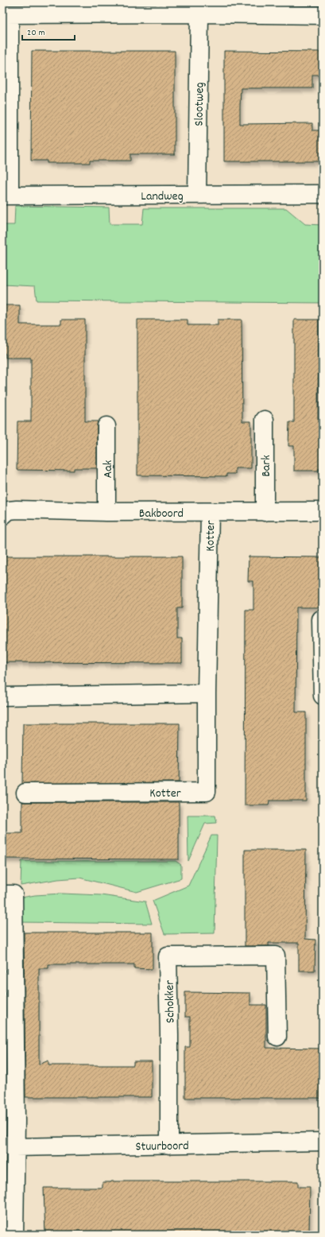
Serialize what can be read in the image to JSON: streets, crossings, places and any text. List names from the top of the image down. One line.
{"streets":{"street":["Slootweg","Landweg","Bark","Aak","Bakboord","Kotter","Schokker","Stuurboord"]},"crossings":[["Slootweg","Landweg"],["Bark","Bakboord"],["Aak","Bakboord"],["Bakboord","Kotter"],["Schokker","Stuurboord"]],"scale_bar":"20 m"}
